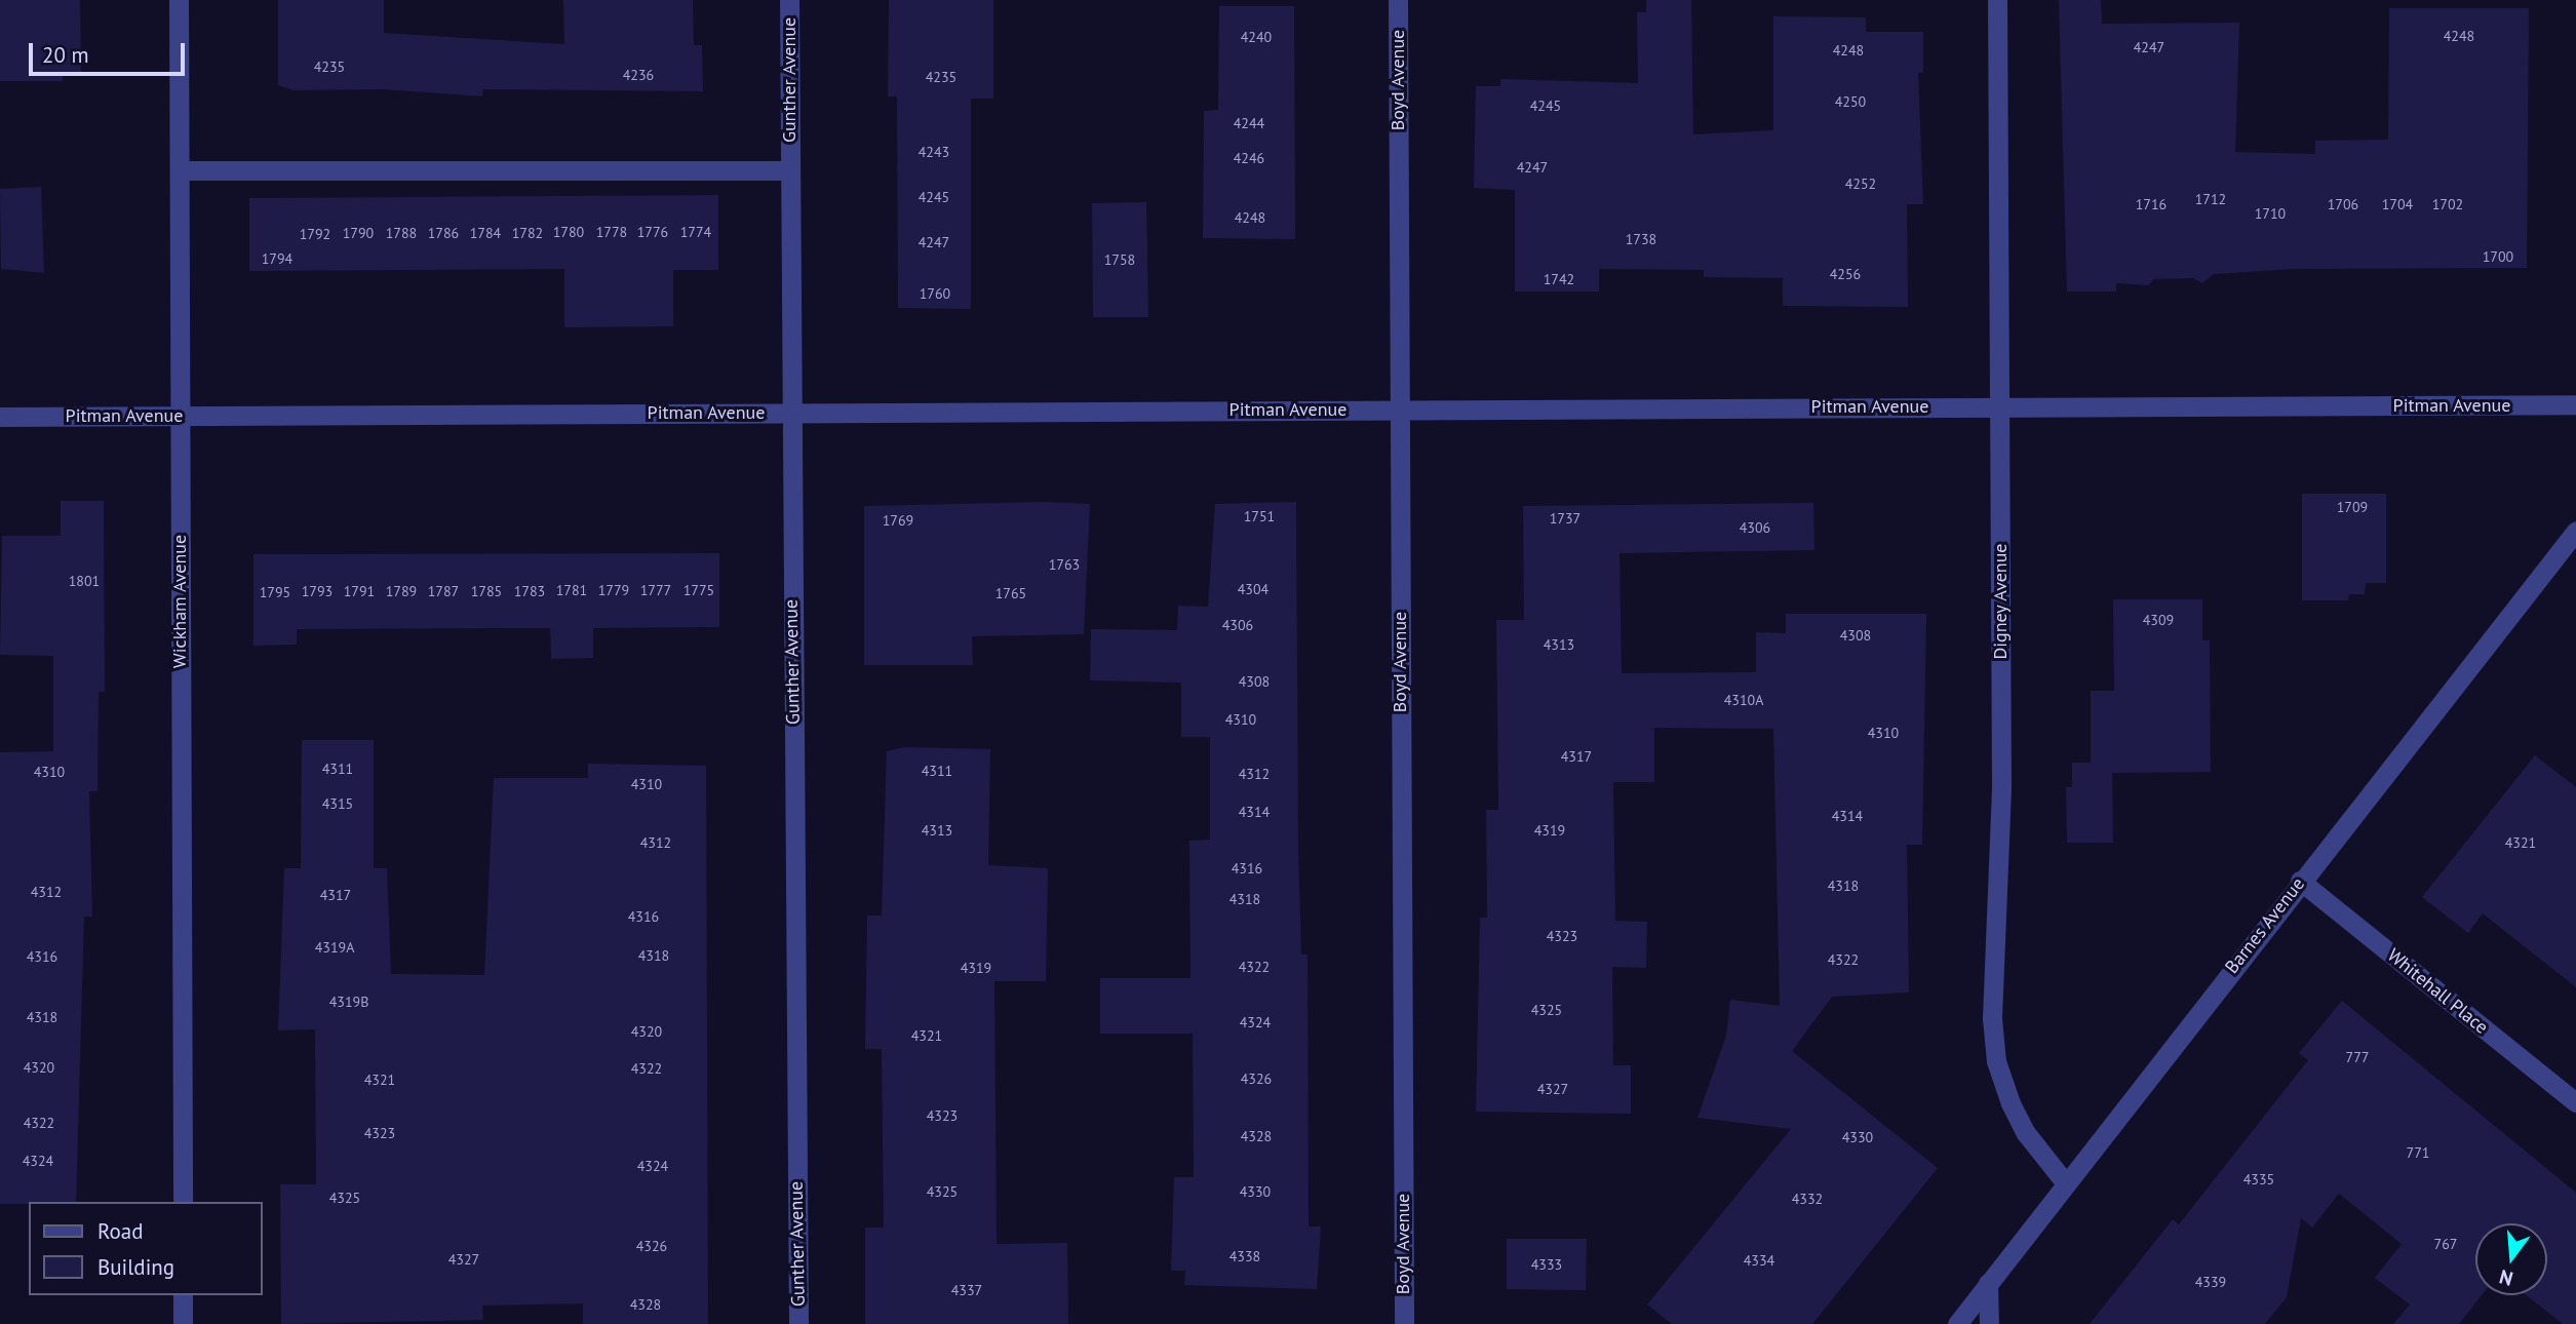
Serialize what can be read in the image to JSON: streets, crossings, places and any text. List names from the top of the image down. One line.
{"streets":{"street":["Gunther Avenue","Boyd Avenue","Pitman Avenue","Wickham Avenue","Digney Avenue","Barnes Avenue","Whitehall Place"]},"crossings":[["Gunther Avenue","Pitman Avenue"],["Boyd Avenue","Pitman Avenue"],["Pitman Avenue","Wickham Avenue"],["Pitman Avenue","Digney Avenue"],["Digney Avenue","Barnes Avenue"],["Barnes Avenue","Whitehall Place"]],"house_numbers":["4248","4240","4247","4248","4235","4236","4235","4250","4245","4244","4243","4246","4247","4252","4245","1712","1716","1706","1704","1702","1710","4248","1780","1778","1776","1774","1790","1788","1786","1784","1782","1792","1738","4247","1700","1794","1758","4256","1742","1760","1709","1751","1737","1769","4306","1763","1801","4304","1781","1779","1777","1775","1793","1791","1789","1787","1785","1783","1795","1765","4309","4306","4308","4313","4308","4310A","4310","4310","4317","4311","4311","4310","4312","4310","4315","4314","4314","4313","4319","4312","4321","4316","4318","4312","4317","4318","4316","4323","4319A","4318","4316","4322","4322","4319","4319B","4325","4318","4324","4320","4321","777","4320","4322","4326","4321","4327","4323","4322","4323","4328","4330","771","4324","4324","4335","4325","4330","4325","4332","767","4326","4338","4327","4334","4333","4339","4337","4328"],"legend":["Road","Building"],"scale_bar":"20 m","north":"bottom"}
